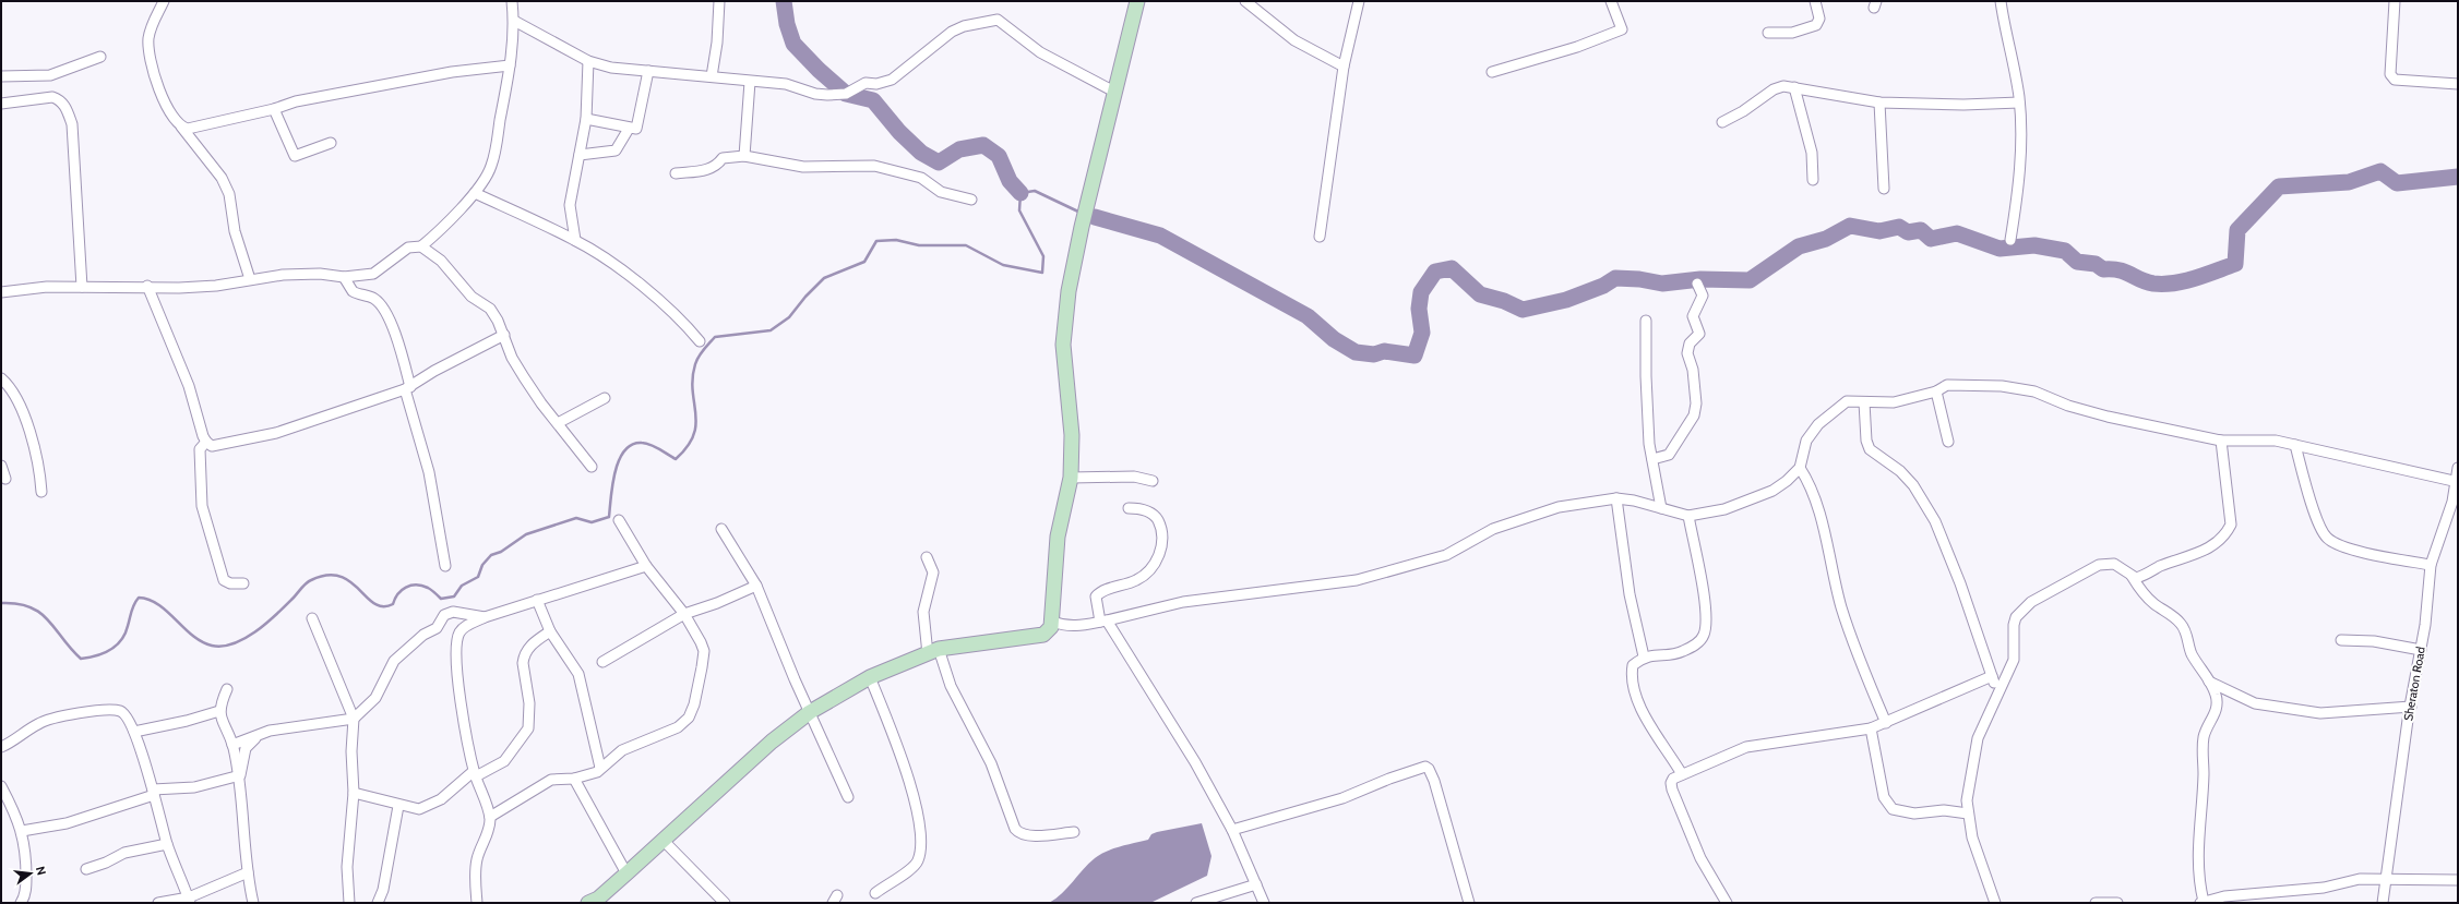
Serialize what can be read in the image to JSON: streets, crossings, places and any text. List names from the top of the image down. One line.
{"streets":{"street":["Sheraton Road"]},"north":"right"}
